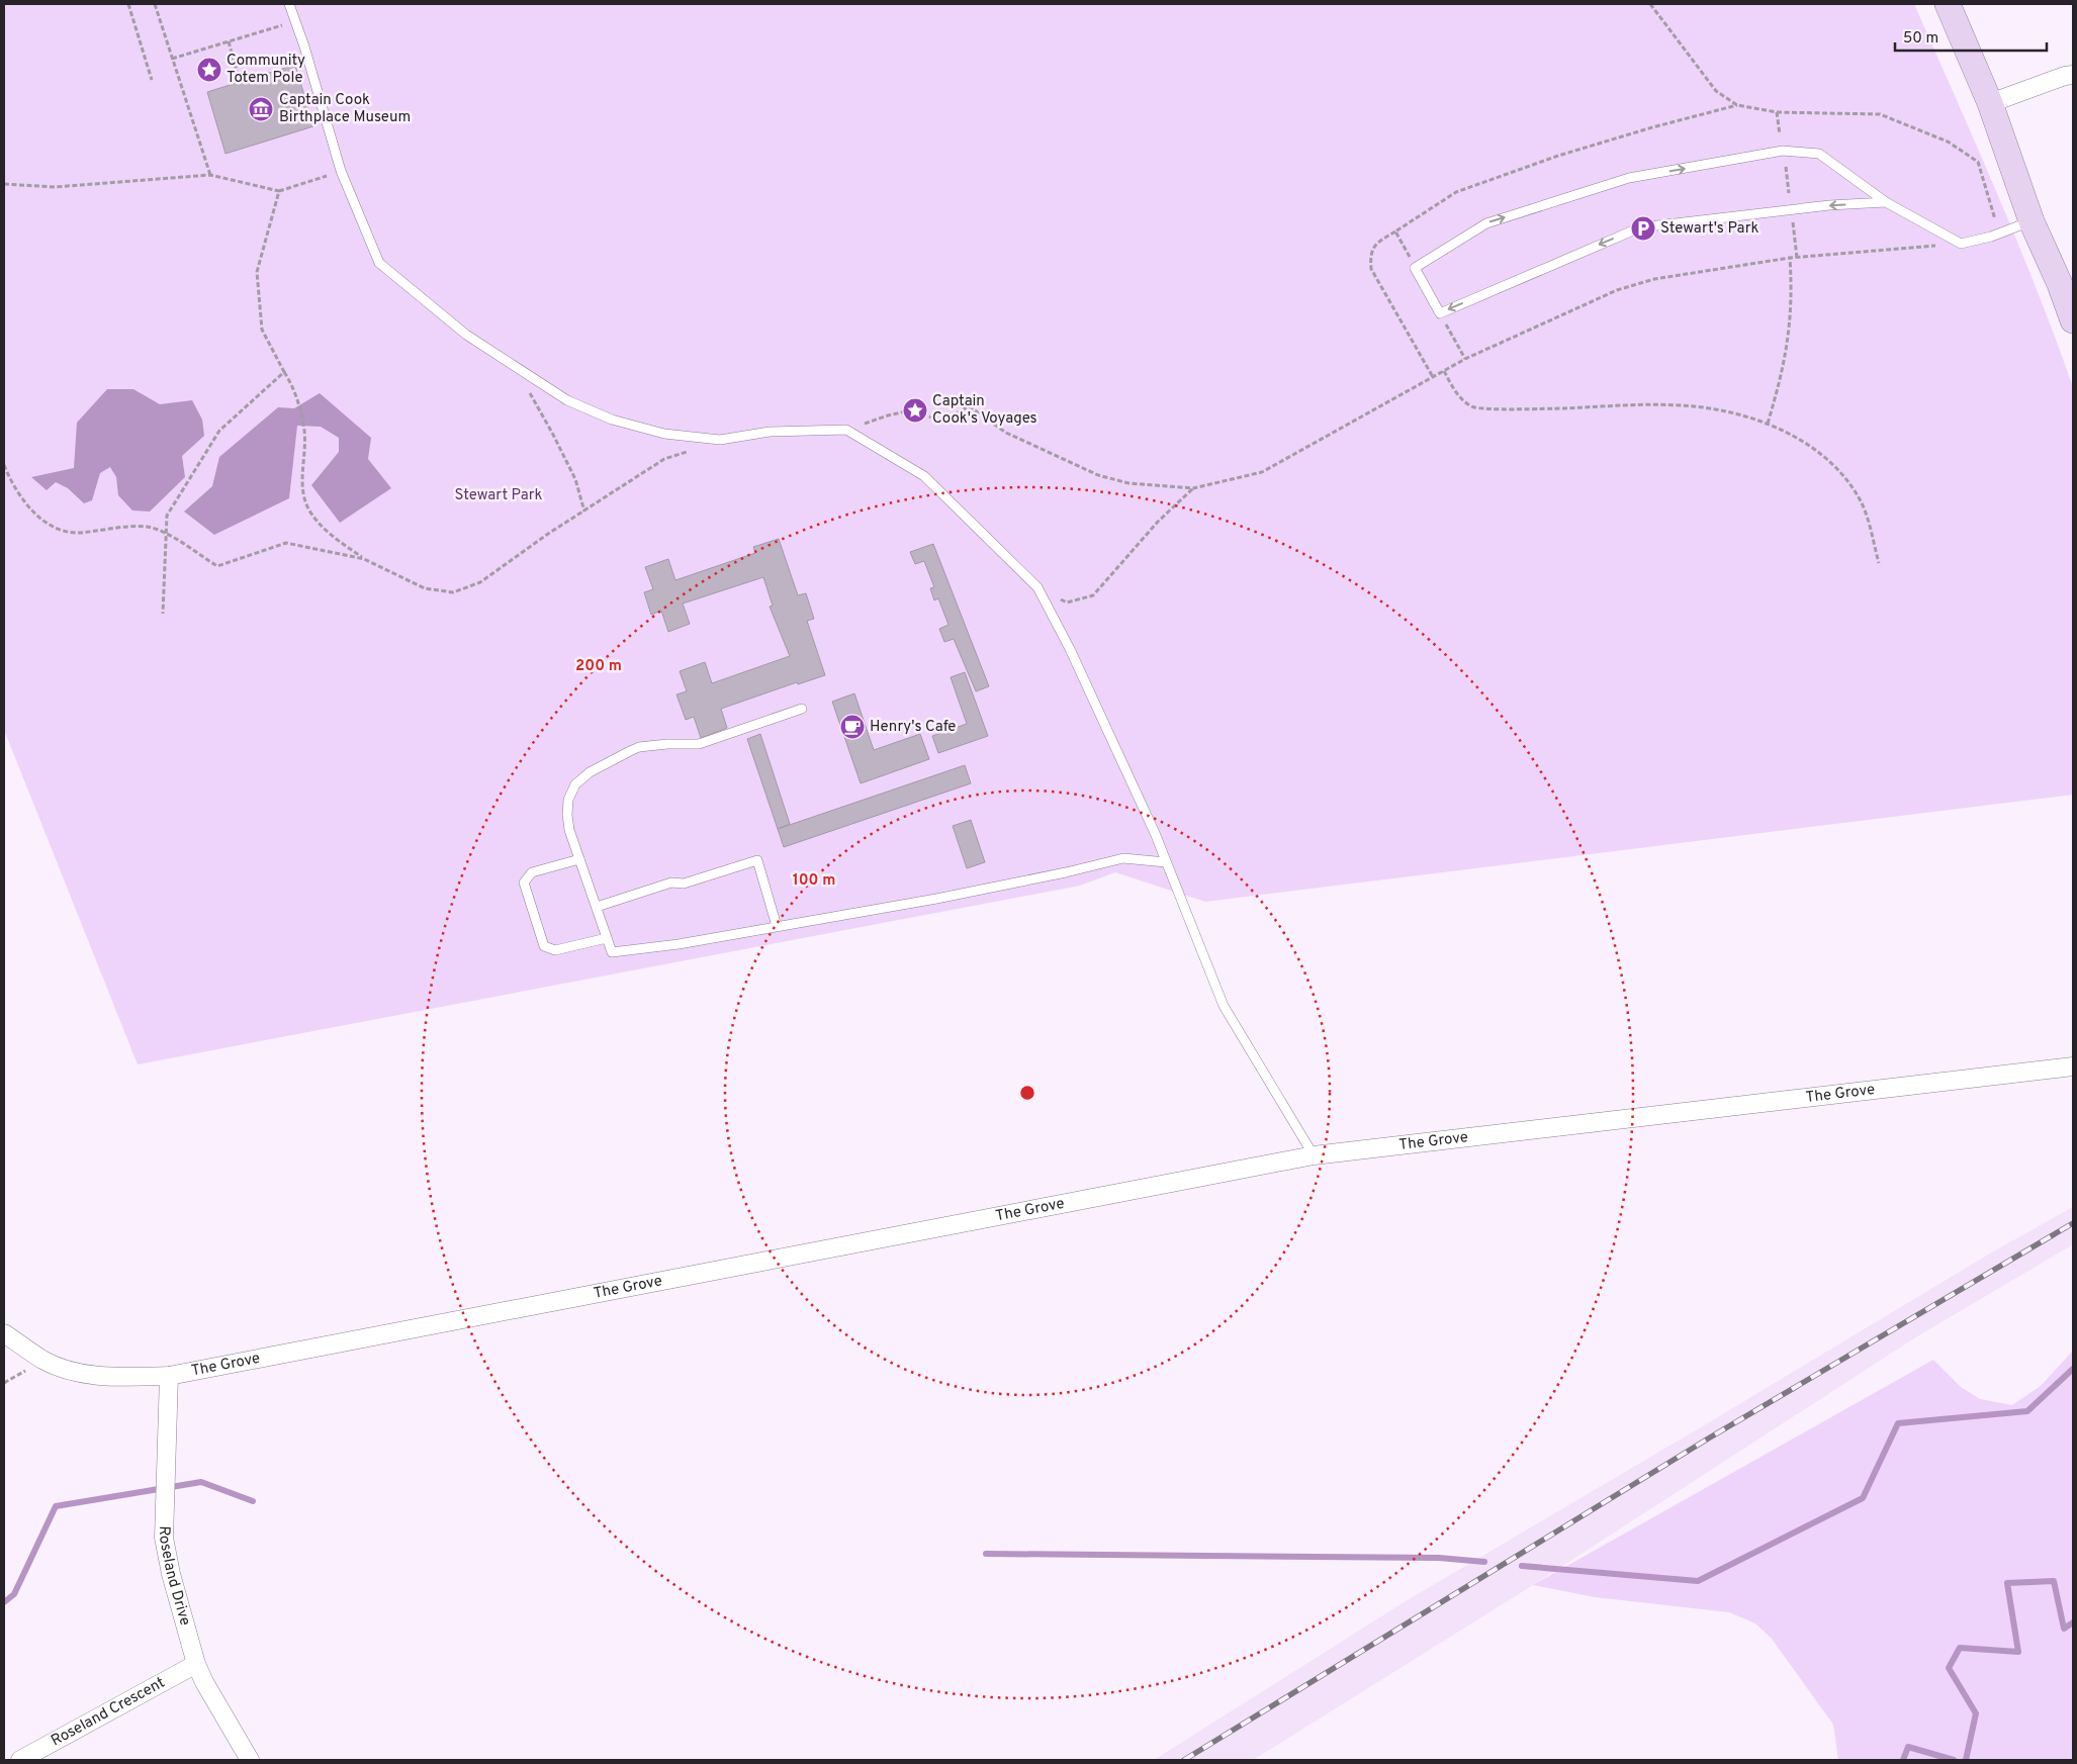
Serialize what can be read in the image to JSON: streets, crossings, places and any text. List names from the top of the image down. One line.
{"streets":{"street":["The Grove","Roseland Drive","Roseland Crescent"]},"crossings":[["The Grove","Roseland Drive"],["Roseland Drive","Roseland Crescent"]],"parks":["Stewart Park"],"places":{"place":["Community Totem Pole","Captain Cook's Voyages"],"museum":["Captain Cook Birthplace Museum"],"parking":["Stewart's Park"],"cafe":["Henry's Cafe"]},"scale_bar":"50 m","rings":["200 m","100 m"]}
